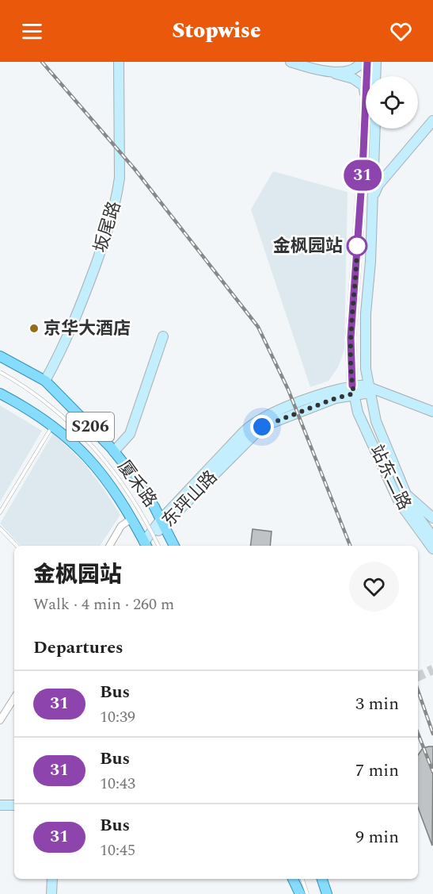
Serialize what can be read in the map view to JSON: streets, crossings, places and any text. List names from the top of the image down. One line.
{"streets":{"main road":["坂尾路","S206","站东二路","厦禾路","东坪山路"]},"crossings":[["坂尾路","厦禾路"],["S206","厦禾路"],["站东二路","东坪山路"],["厦禾路","东坪山路"]],"places":["金枫园站","京华大酒店"],"lines":["bus line 31"],"page":{"header":"Stopwise","on_map":"31","heading":[["金枫园站","Walk · 4 min · 260 m"],"Departures"],"list":[{"mark":"31","name":"Bus","note":"10:39","value":"3 min"},{"mark":"31","name":"Bus","note":"10:43","value":"7 min"},{"mark":"31","name":"Bus","note":"10:45","value":"9 min"}]}}
